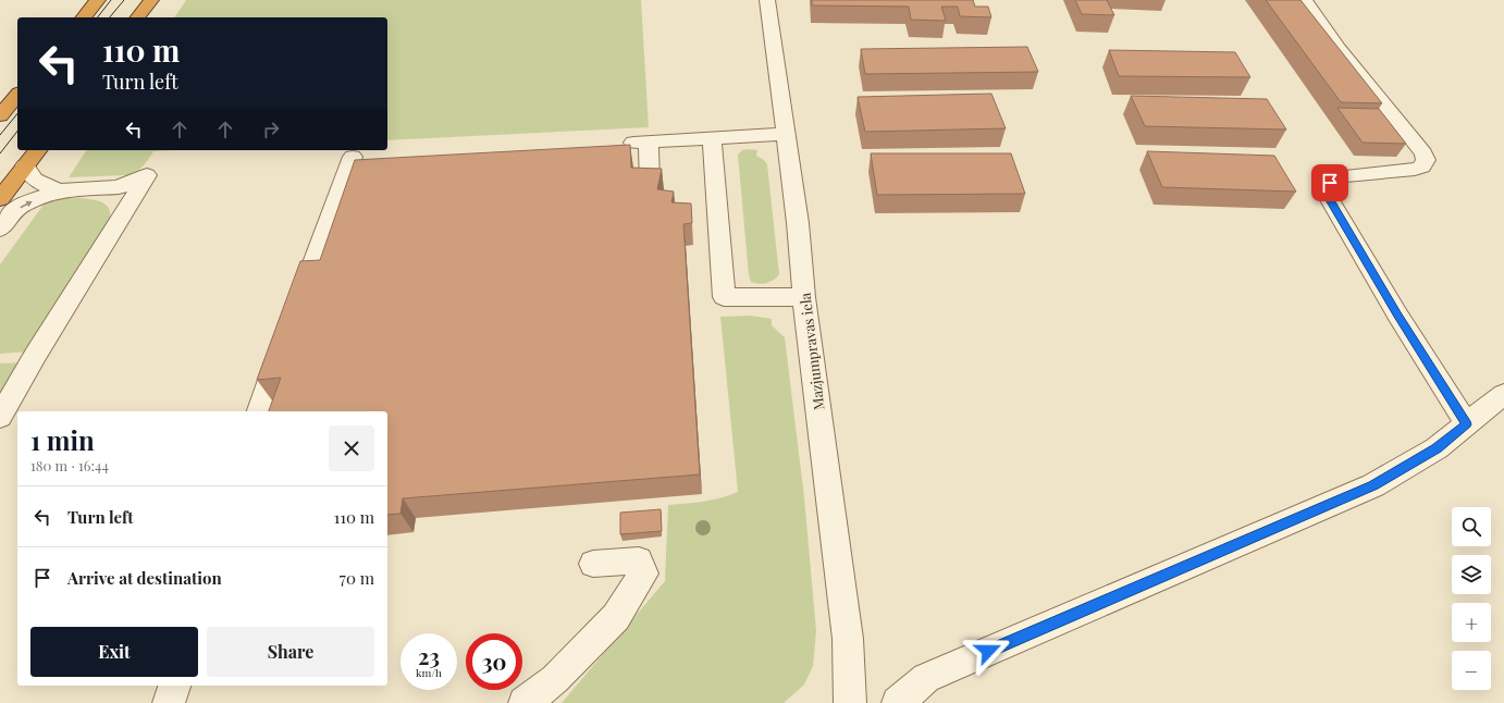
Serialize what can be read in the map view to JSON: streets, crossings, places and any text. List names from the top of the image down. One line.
{"streets":{"street":["Mazjumpravas iela"]},"page":{"turn":["110 m","Turn left"],"heading":["1 min","180 m · 16:44"],"list":[{"name":"Turn left","value":"110 m"},{"name":"Arrive at destination","value":"70 m"}],"map_buttons":["+","−"],"buttons":["Exit","Share"],"speed":"23 km/h","limit":"30"}}
